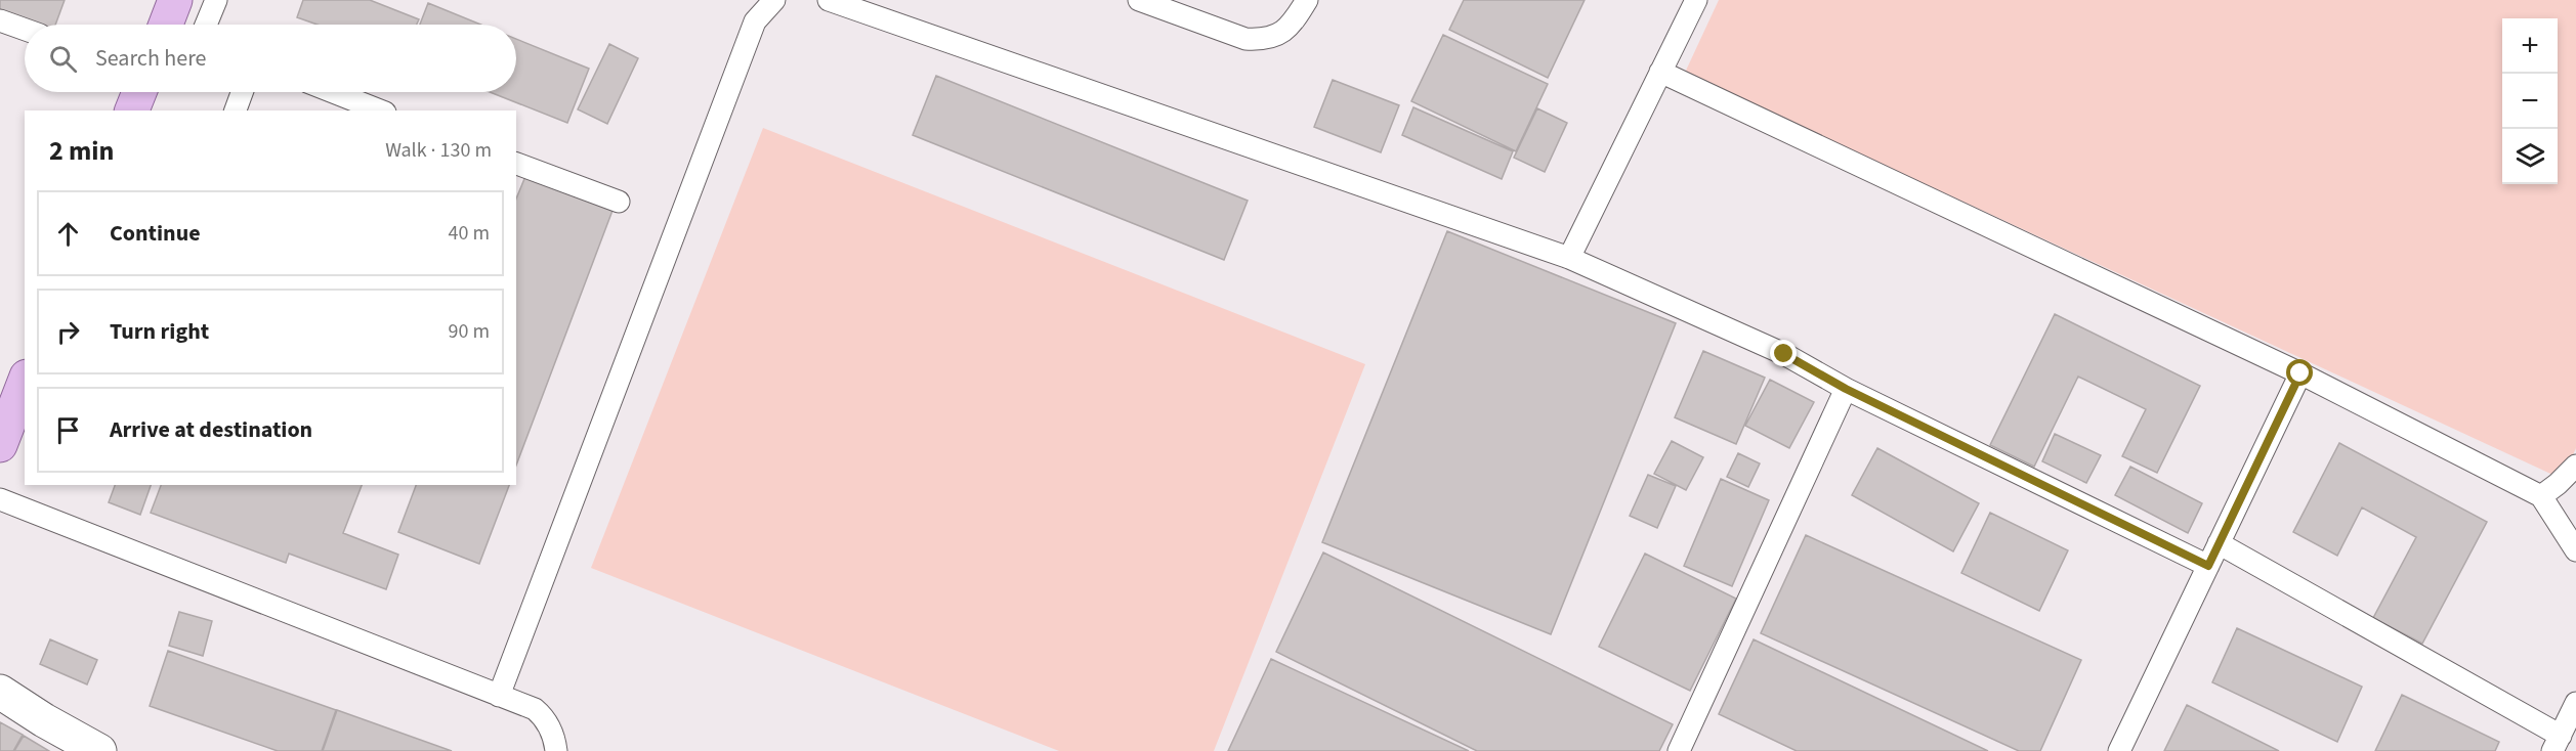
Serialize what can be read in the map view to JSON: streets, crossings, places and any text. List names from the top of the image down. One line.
{"page":{"map_buttons":["+","−"],"search":"Search here","heading":["2 min","Walk · 130 m"],"list":[["Continue","40 m"],["Turn right","90 m"],"Arrive at destination"]}}
